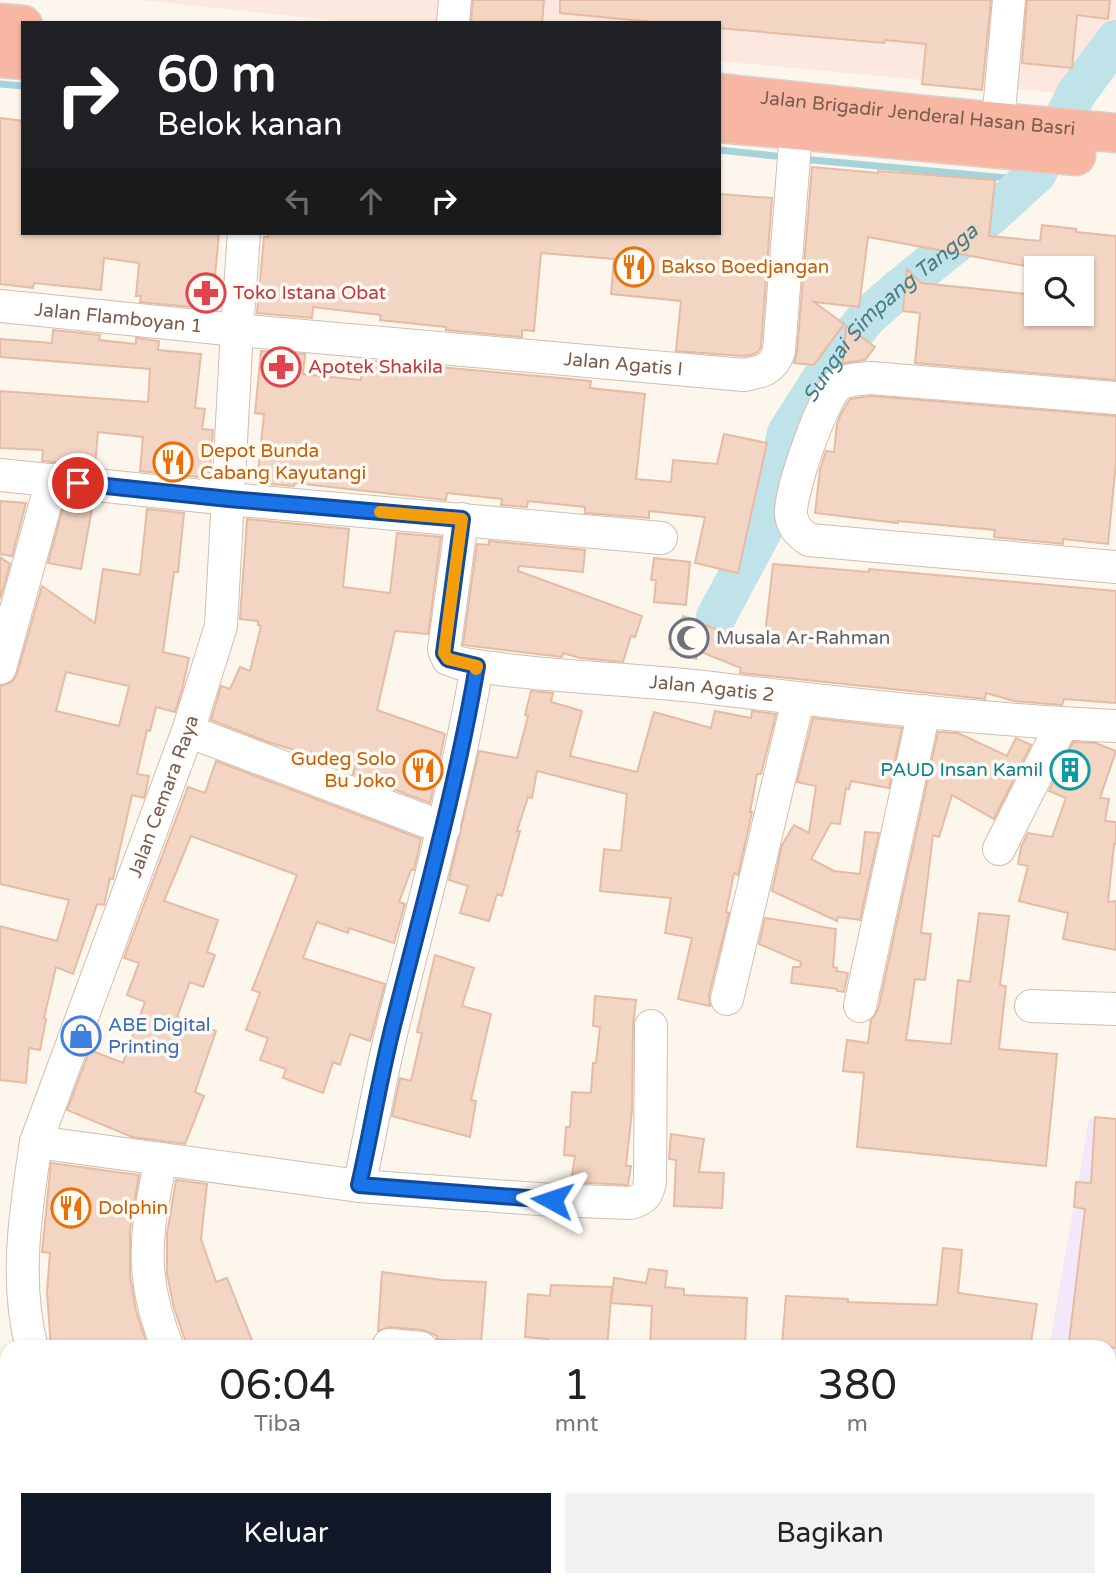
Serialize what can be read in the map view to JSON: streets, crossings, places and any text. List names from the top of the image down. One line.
{"streets":{"highway":["Jalan Brigadir Jenderal Hasan Basri"],"street":["Jalan Flamboyan 1","Jalan Agatis I","Jalan Agatis 2","Jalan Cemara Raya"]},"crossings":[["Jalan Brigadir Jenderal Hasan Basri","Jalan Agatis I"],["Jalan Flamboyan 1","Jalan Agatis I"],["Jalan Flamboyan 1","Jalan Cemara Raya"],["Jalan Agatis I","Jalan Cemara Raya"]],"water":["Sungai Simpang Tangga"],"places":{"restaurant":["Bakso Boedjangan","Depot Bunda Cabang Kayutangi","Gudeg Solo Bu Joko","Dolphin"],"pharmacy":["Toko Istana Obat","Apotek Shakila"],"mosque":["Musala Ar-Rahman"],"building":["PAUD Insan Kamil"],"shop":["ABE Digital Printing"]},"page":{"turn":["60 m","Belok kanan"],"eta":["06:04","Tiba","1","mnt","380","m"],"buttons":["Keluar","Bagikan"]}}
